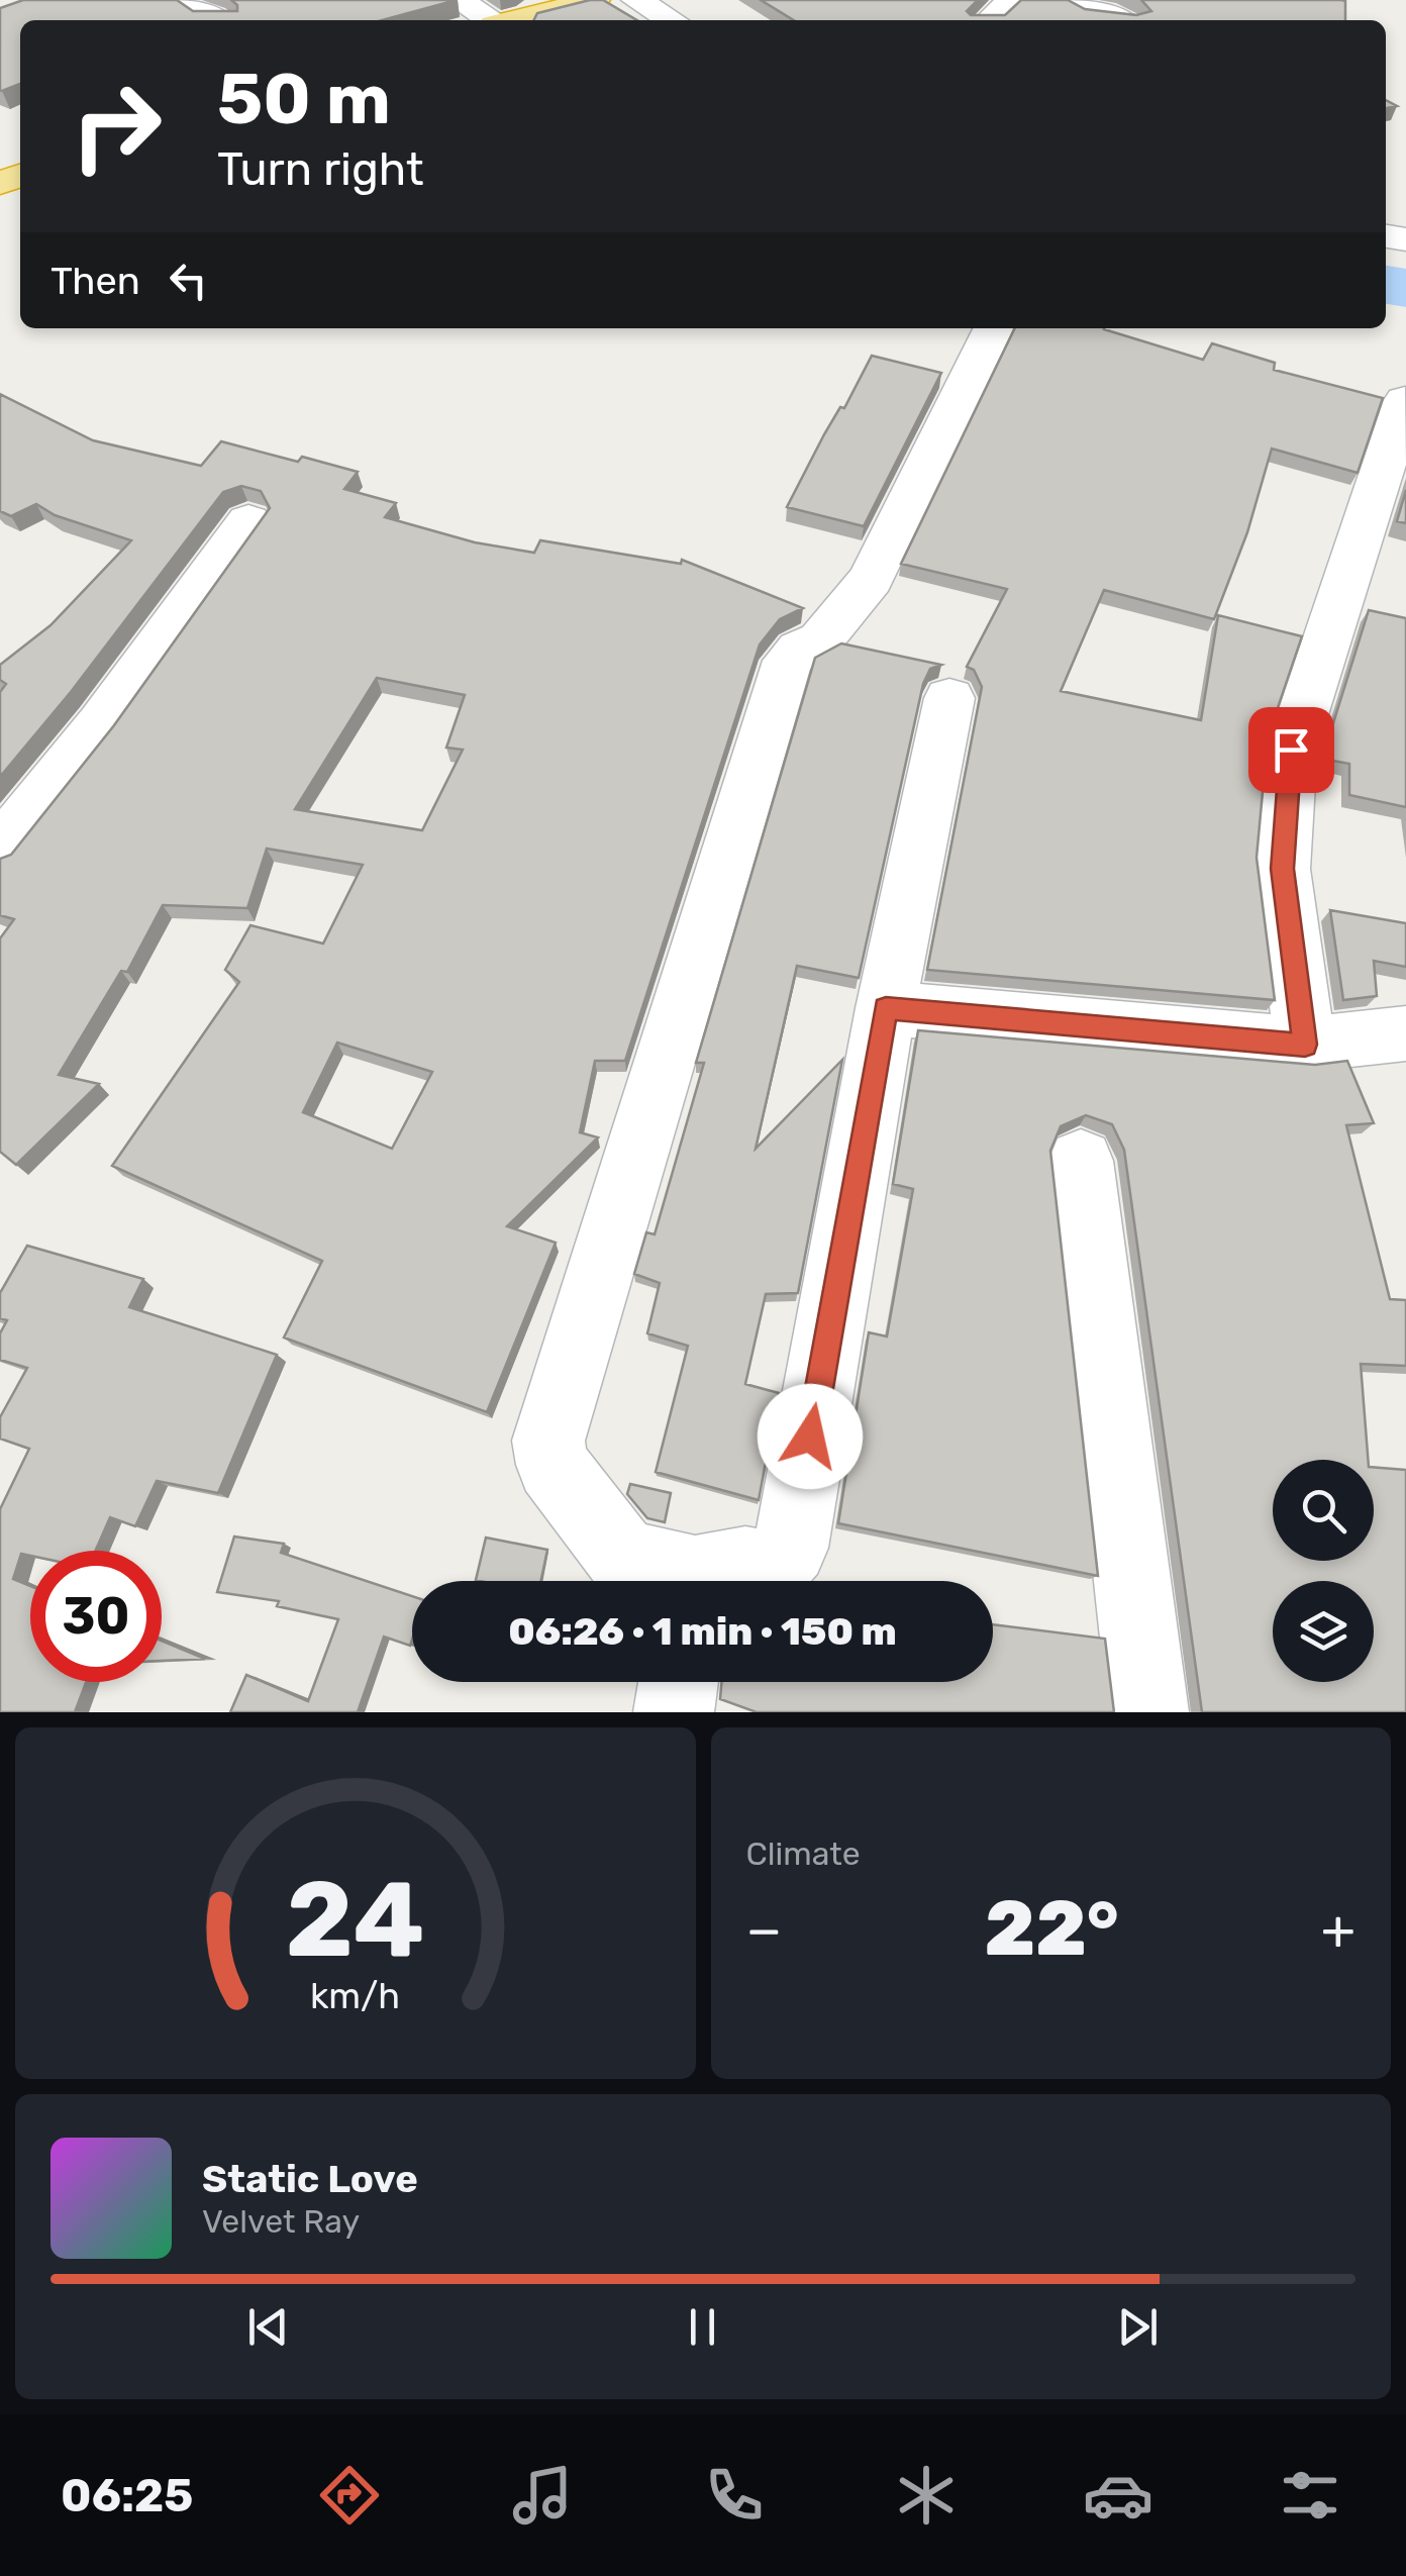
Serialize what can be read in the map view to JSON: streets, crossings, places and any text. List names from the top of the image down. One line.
{"page":{"turn":["50 m","Turn right"],"then":"Then","limit":"30","trip":"06:26 · 1 min · 150 m","tile":"Climate","heat":["−","22°","+"],"song":["Static Love","Velvet Ray"],"tabs":"06:25","gauge":["24","km/h"]}}
